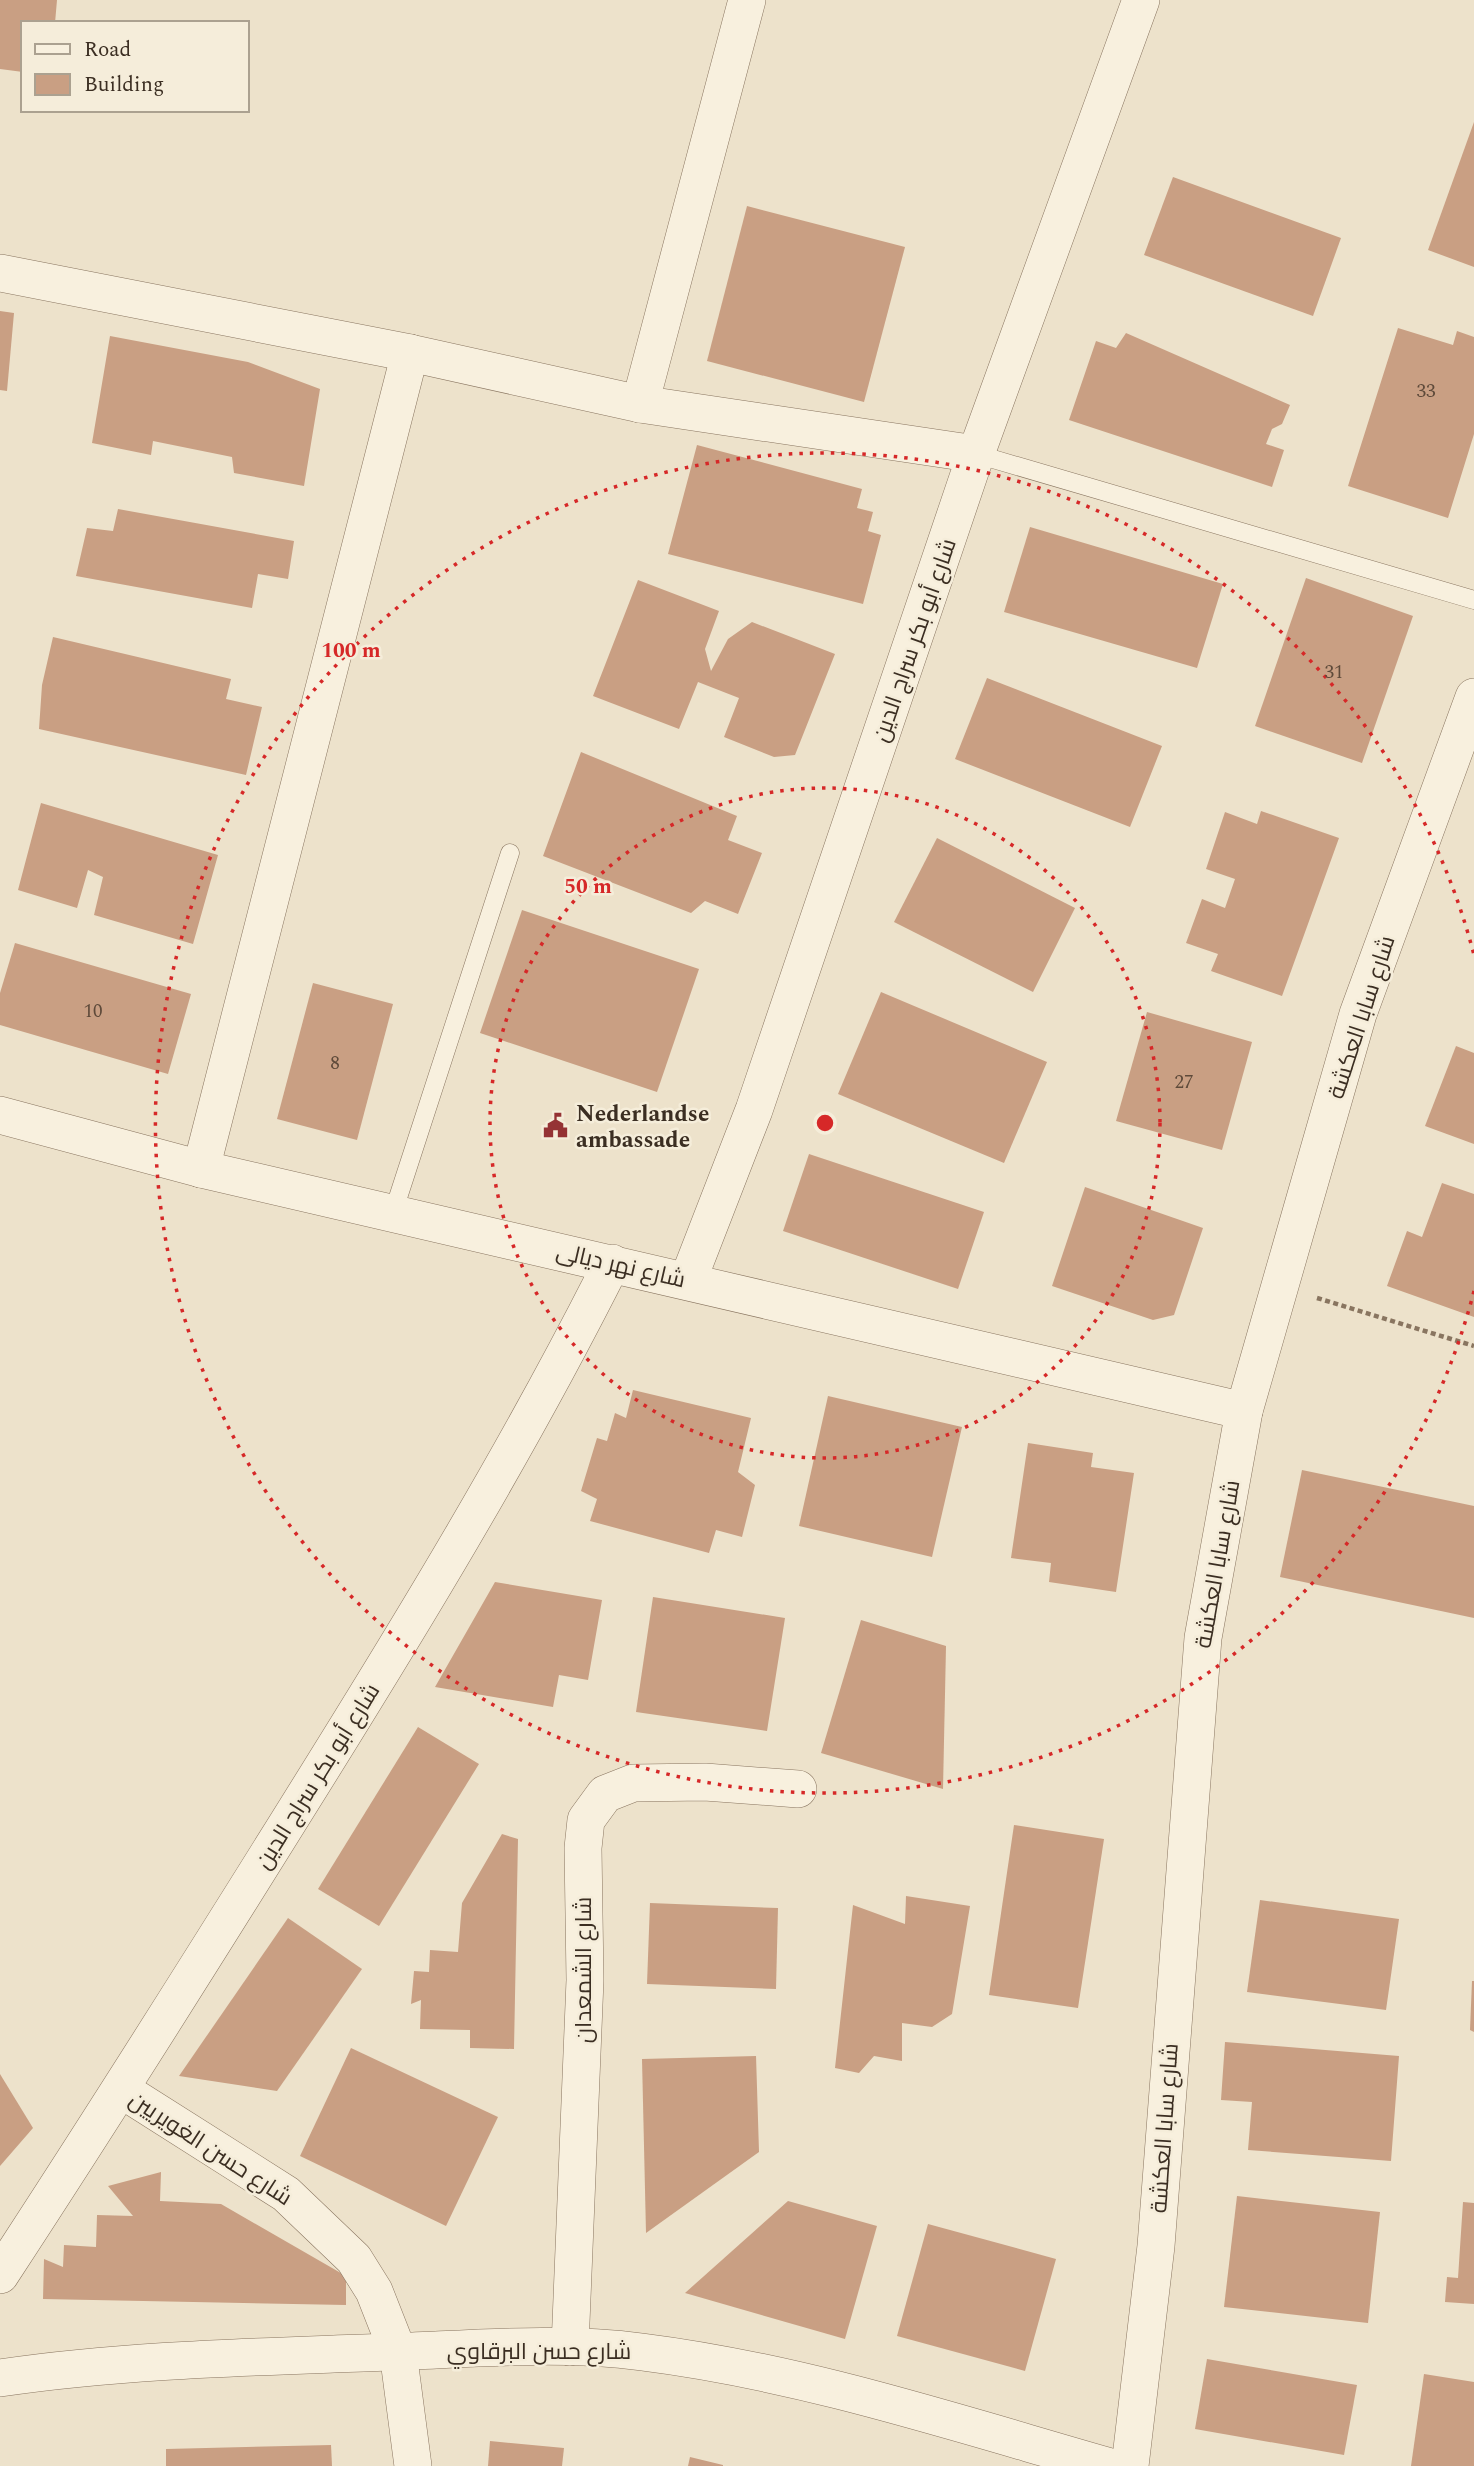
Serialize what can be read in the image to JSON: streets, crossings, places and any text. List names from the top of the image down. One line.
{"streets":{"street":["شارع أبو بكر سراج الدين","شارع سابا العكشة","شارع نهر ديالى","شارع الشمعدان","شارع حسن الغويريين","شارع حسن البرقاوي"]},"crossings":[["شارع أبو بكر سراج الدين","شارع نهر ديالى"],["شارع أبو بكر سراج الدين","شارع حسن الغويريين"],["شارع سابا العكشة","شارع نهر ديالى"],["شارع الشمعدان","شارع حسن البرقاوي"],["شارع حسن الغويريين","شارع حسن البرقاوي"]],"places":{"public building":["Nederlandse ambassade"]},"house_numbers":["33","31","10","8","27"],"legend":["Road","Building"],"rings":["100 m","50 m"]}
